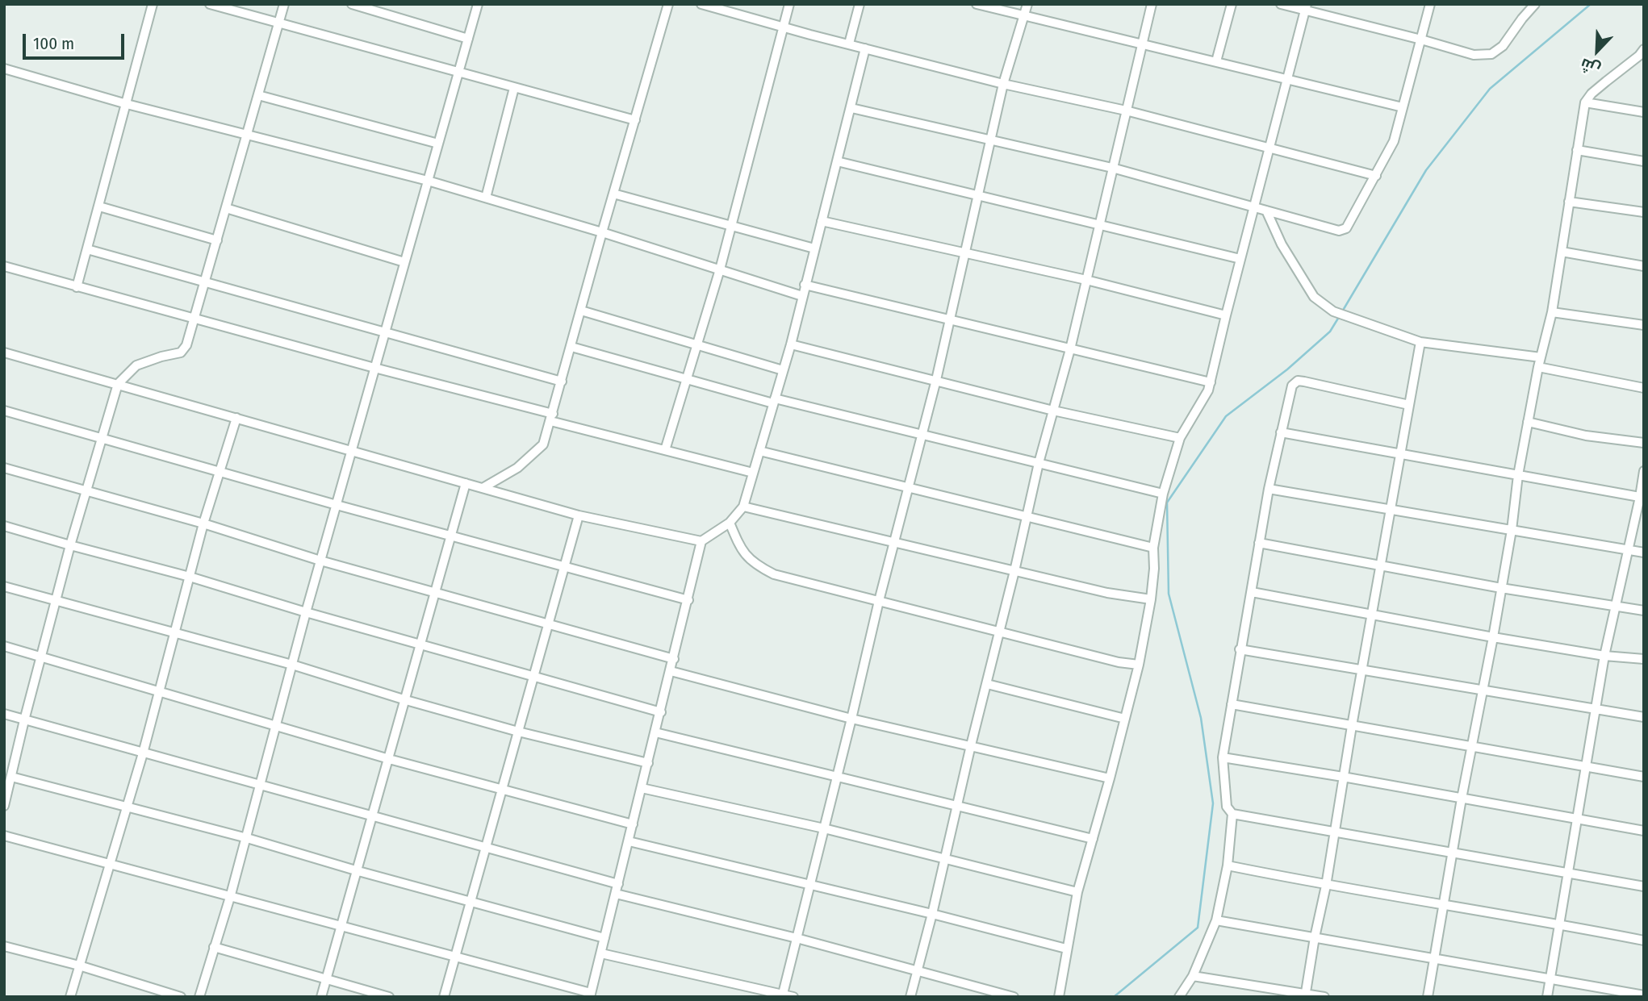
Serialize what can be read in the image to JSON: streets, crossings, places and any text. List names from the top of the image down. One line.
{"scale_bar":"100 m","north":"bottom left"}
